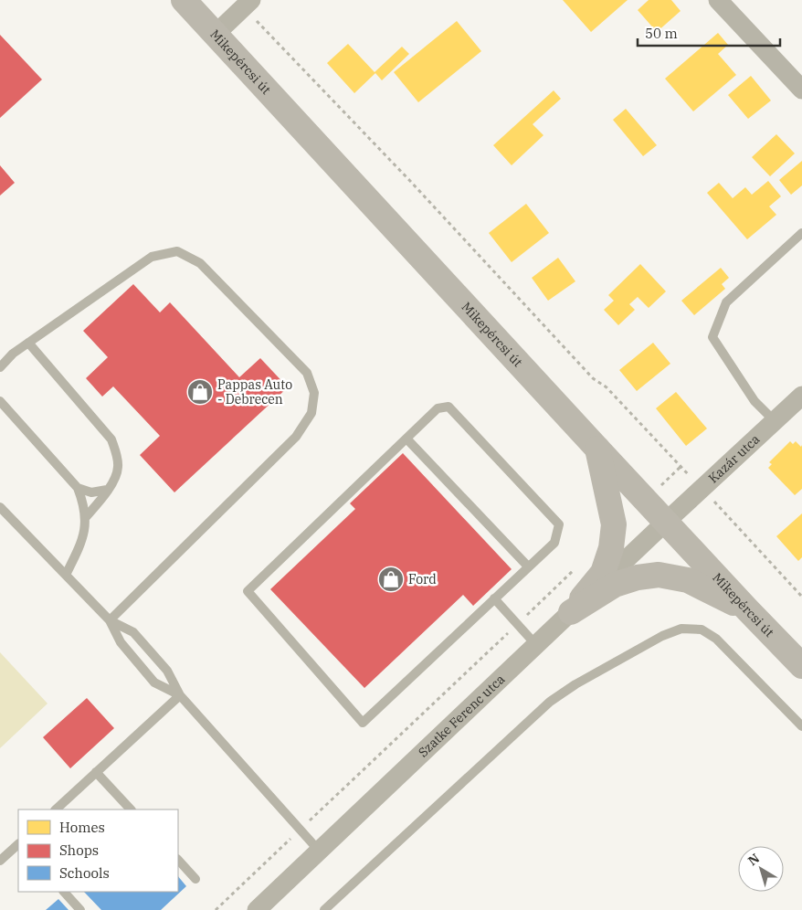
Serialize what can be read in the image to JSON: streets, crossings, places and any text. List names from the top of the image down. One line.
{"streets":{"main road":["Mikepércsi út"],"street":["Kazár utca","Szatke Ferenc utca"]},"crossings":[["Mikepércsi út","Kazár utca"],["Mikepércsi út","Szatke Ferenc utca"],["Kazár utca","Szatke Ferenc utca"]],"places":{"shop":["Pappas Auto - Debrecen","Ford"]},"legend":["Homes","Shops","Schools"],"scale_bar":"50 m","north":"top left"}
